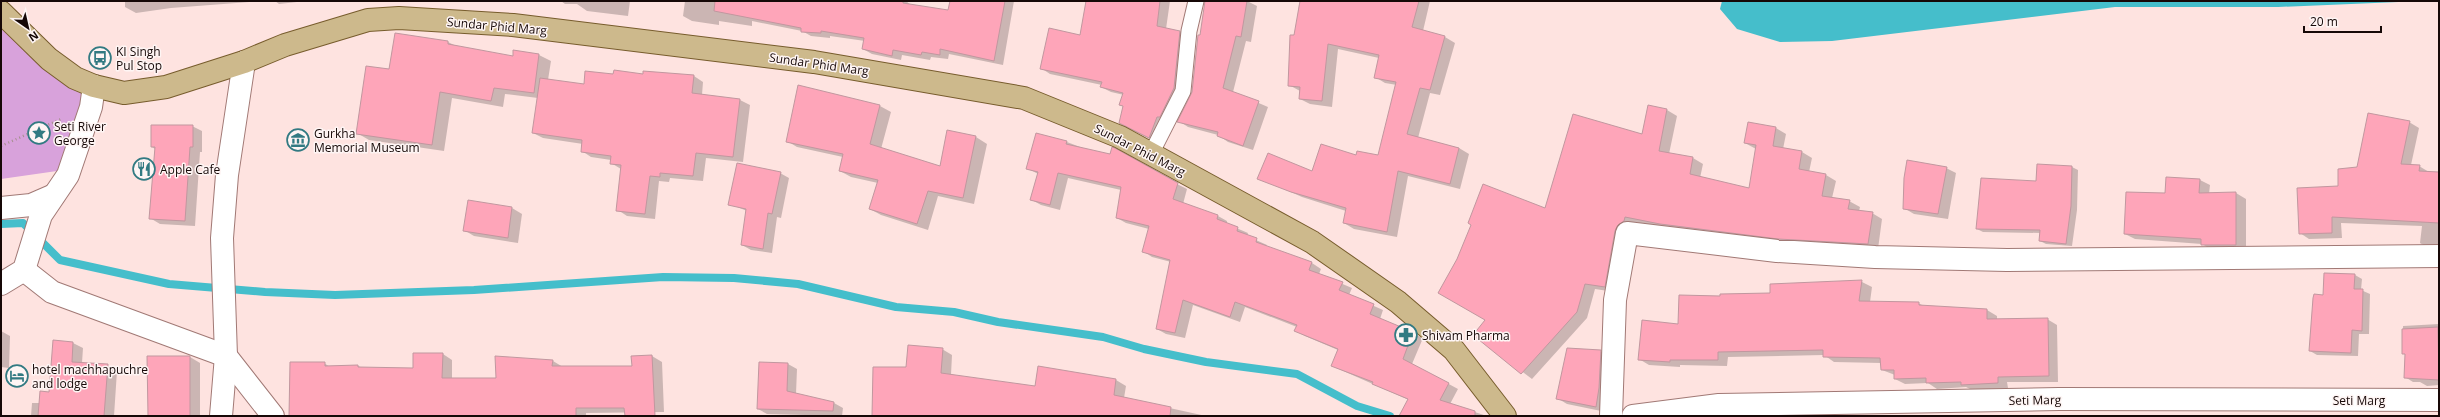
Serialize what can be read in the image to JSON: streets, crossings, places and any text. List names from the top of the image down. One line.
{"streets":{"main road":["Sundar Phid Marg"],"street":["Seti Marg"]},"places":{"bus stop":["KI Singh Pul Stop"],"place":["Seti River George"],"museum":["Gurkha Memorial Museum"],"restaurant":["Apple Cafe"],"pharmacy":["Shivam Pharma"],"hotel":["hotel machhapuchre and lodge"]},"scale_bar":"20 m","north":"bottom right"}
